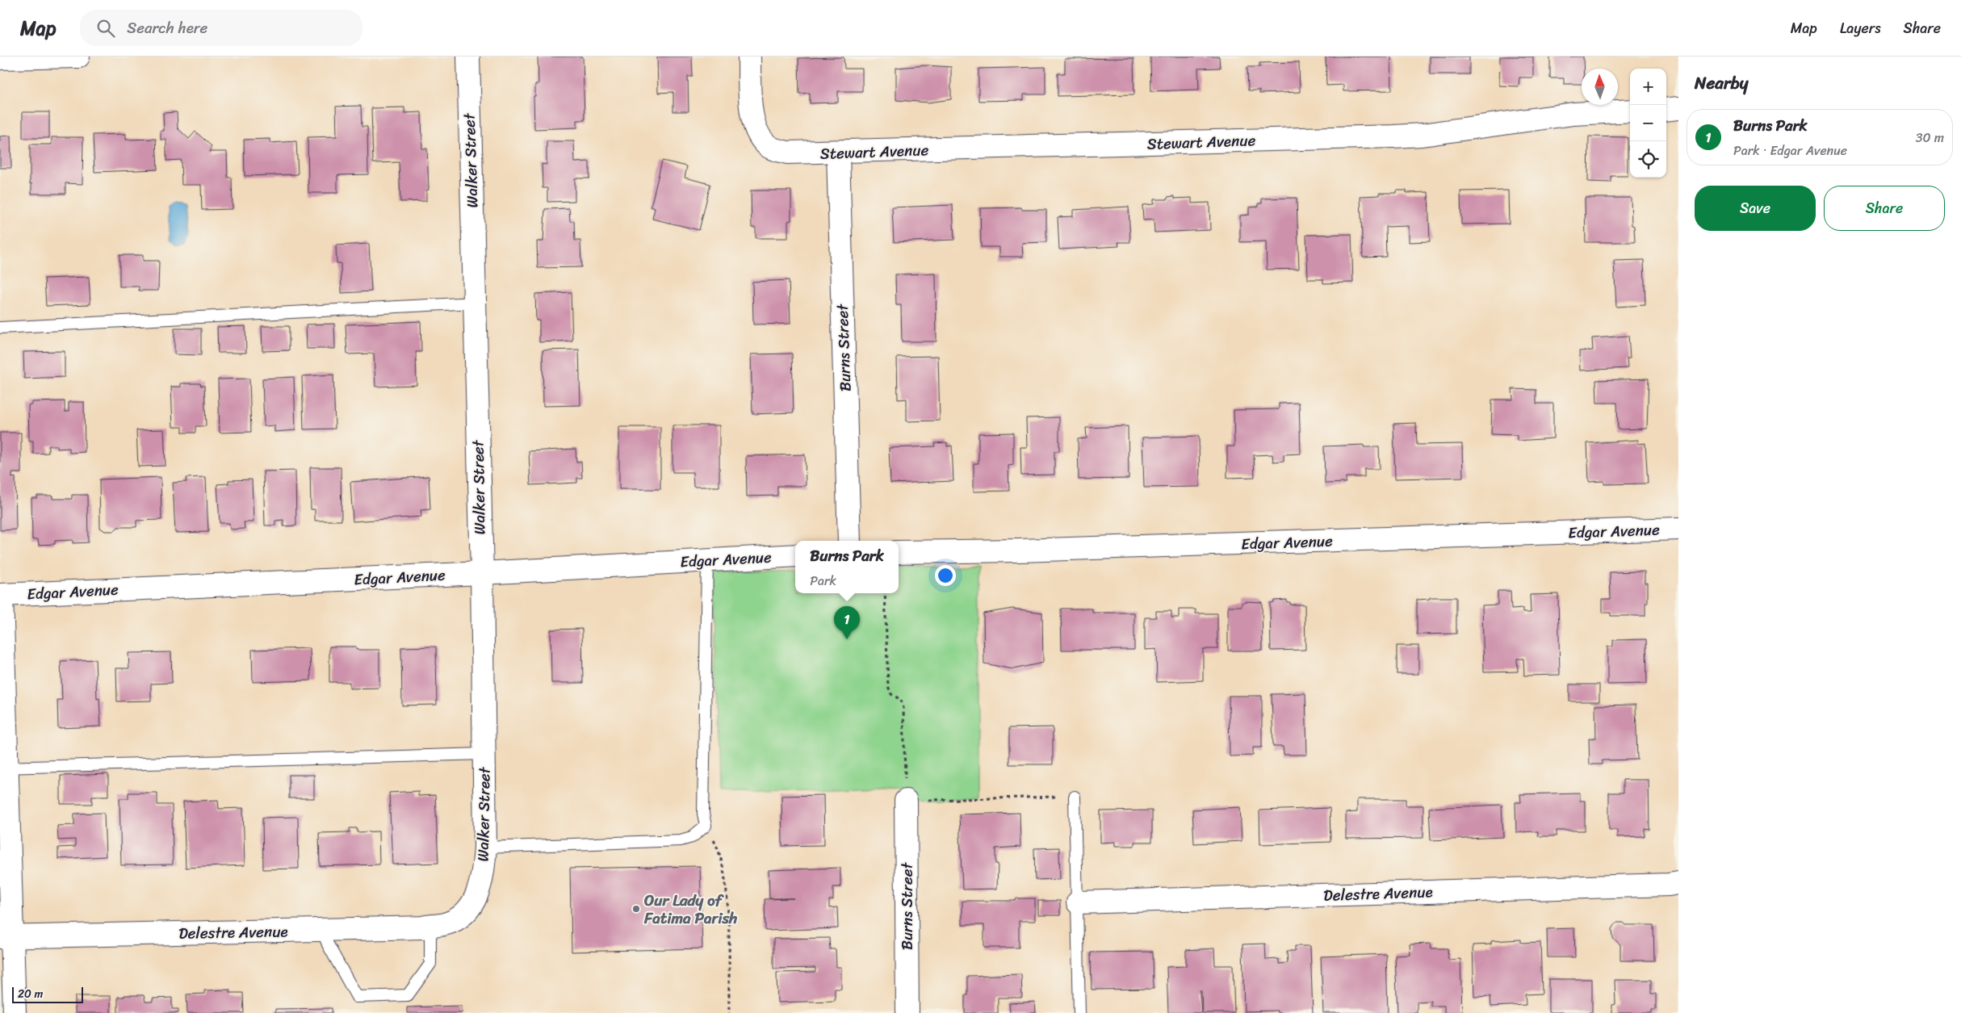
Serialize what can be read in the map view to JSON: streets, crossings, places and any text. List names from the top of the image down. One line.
{"streets":{"street":["Stewart Avenue","Walker Street","Burns Street","Edgar Avenue","Delestre Avenue"]},"crossings":[["Stewart Avenue","Burns Street"],["Walker Street","Edgar Avenue"],["Walker Street","Delestre Avenue"]],"places":["Our Lady of Fatima Parish"],"scale_bar":"20 m","north":"top","page":{"header":"Map","search":"Search here","nav":["Map","Layers","Share"],"heading":"Nearby","map_buttons":["+","−"],"list":[{"mark":"1","name":"Burns Park","note":"Park · Edgar Avenue","value":"30 m"}],"buttons":["Save","Share"],"popup":["Burns Park","Park"],"pins":"1","scale":"20 m"}}
